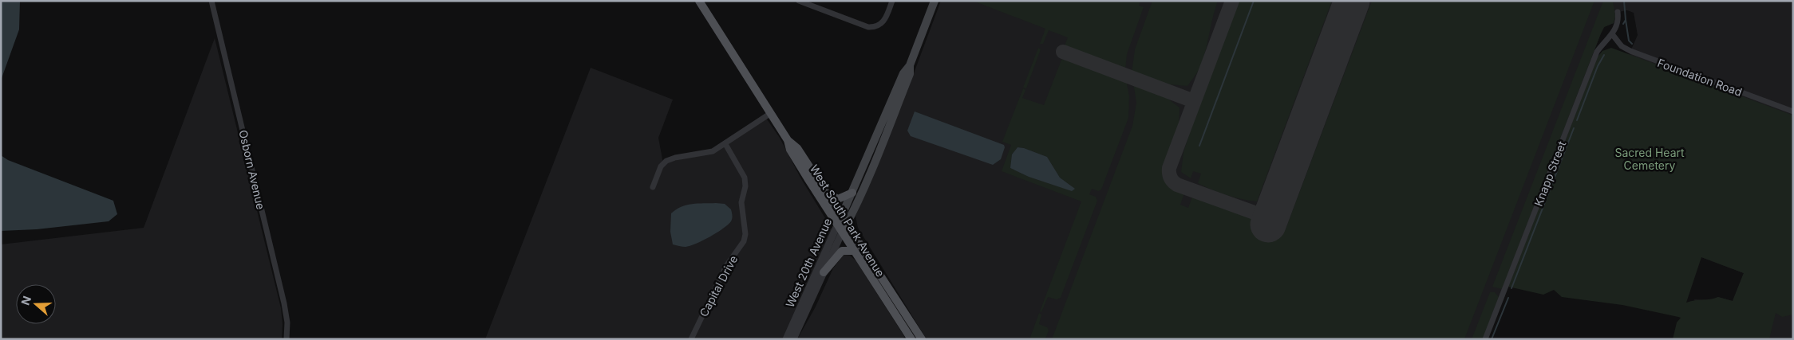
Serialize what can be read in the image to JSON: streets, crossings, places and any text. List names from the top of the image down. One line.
{"streets":{"main road":["West South Park Avenue","West 20th Avenue"],"street":["Foundation Road","Osborn Avenue","Knapp Street","Capital Drive"]},"crossings":[["Foundation Road","Knapp Street"],["West South Park Avenue","West 20th Avenue"]],"parks":["Sacred Heart Cemetery"],"north":"left"}
